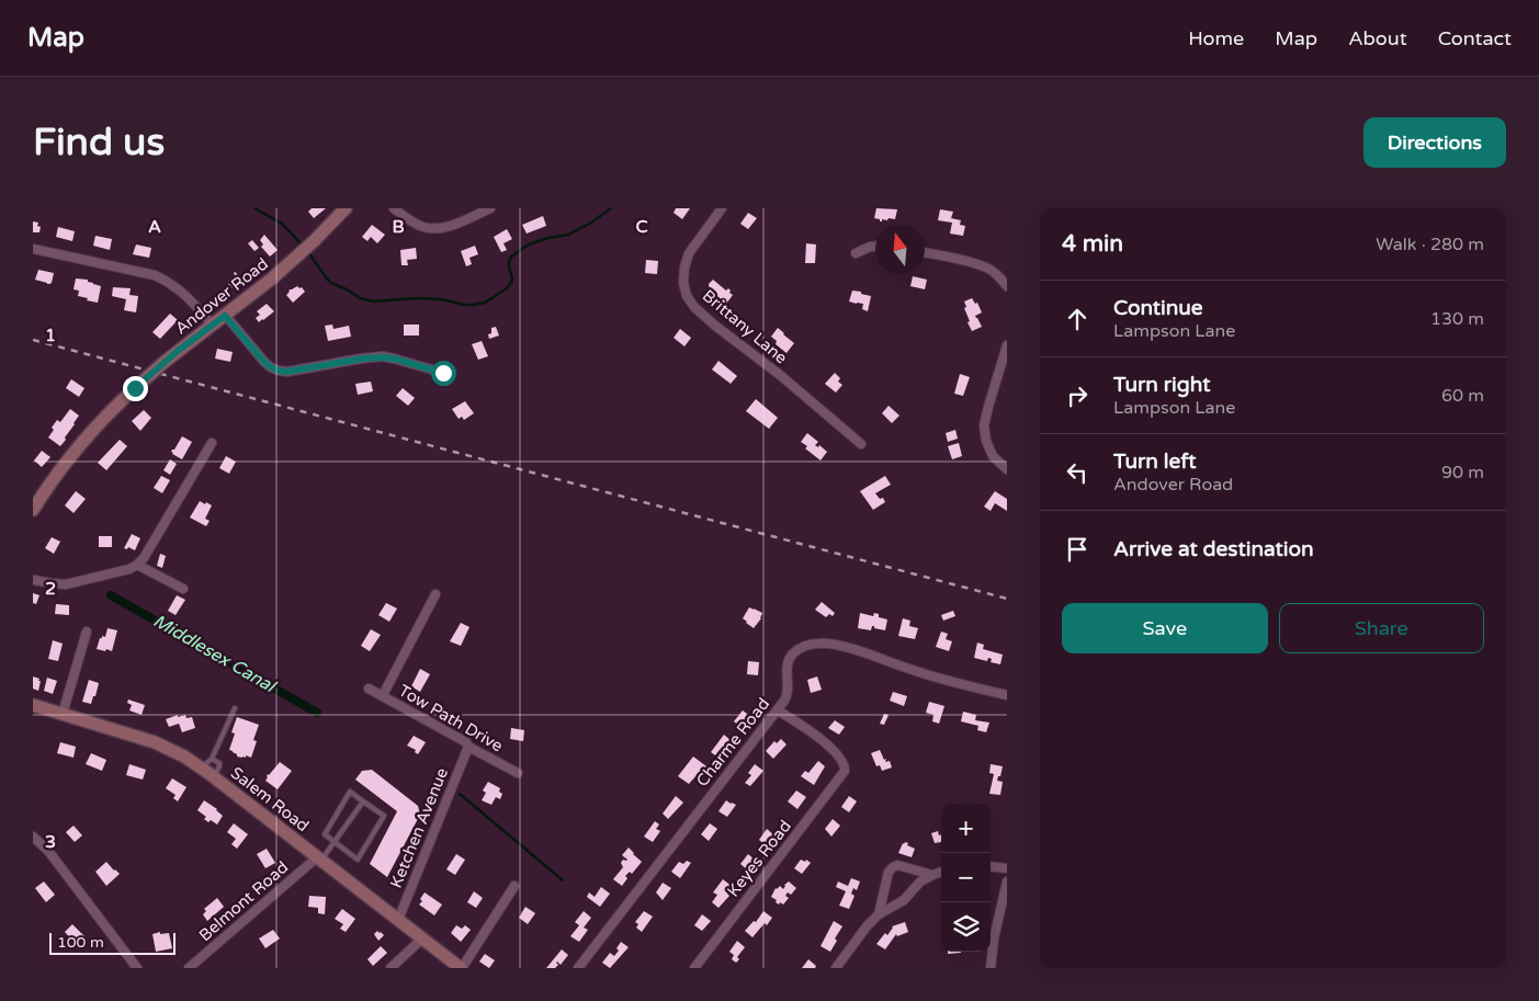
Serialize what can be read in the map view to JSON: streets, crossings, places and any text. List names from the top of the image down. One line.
{"streets":{"main road":["Andover Road","Salem Road"],"street":["Brittany Lane","Tow Path Drive","Charme Road","Ketchen Avenue","Keyes Road","Belmont Road"]},"crossings":[["Tow Path Drive","Ketchen Avenue"],["Charme Road","Keyes Road"],["Salem Road","Ketchen Avenue"],["Salem Road","Belmont Road"]],"water":["Middlesex Canal"],"scale_bar":"100 m","north":"top","page":{"header":"Map","nav":["Home","Map","About","Contact"],"buttons":["Directions",["Save","Share"]],"title":"Find us","heading":["4 min","Walk · 280 m"],"list":[["Continue","Lampson Lane","130 m"],["Turn right","Lampson Lane","60 m"],["Turn left","Andover Road","90 m"],"Arrive at destination"],"map_buttons":["+","−"],"scale":"100 m"},"grid":{"columns":["A","B","C"],"rows":["1","2","3"]}}
